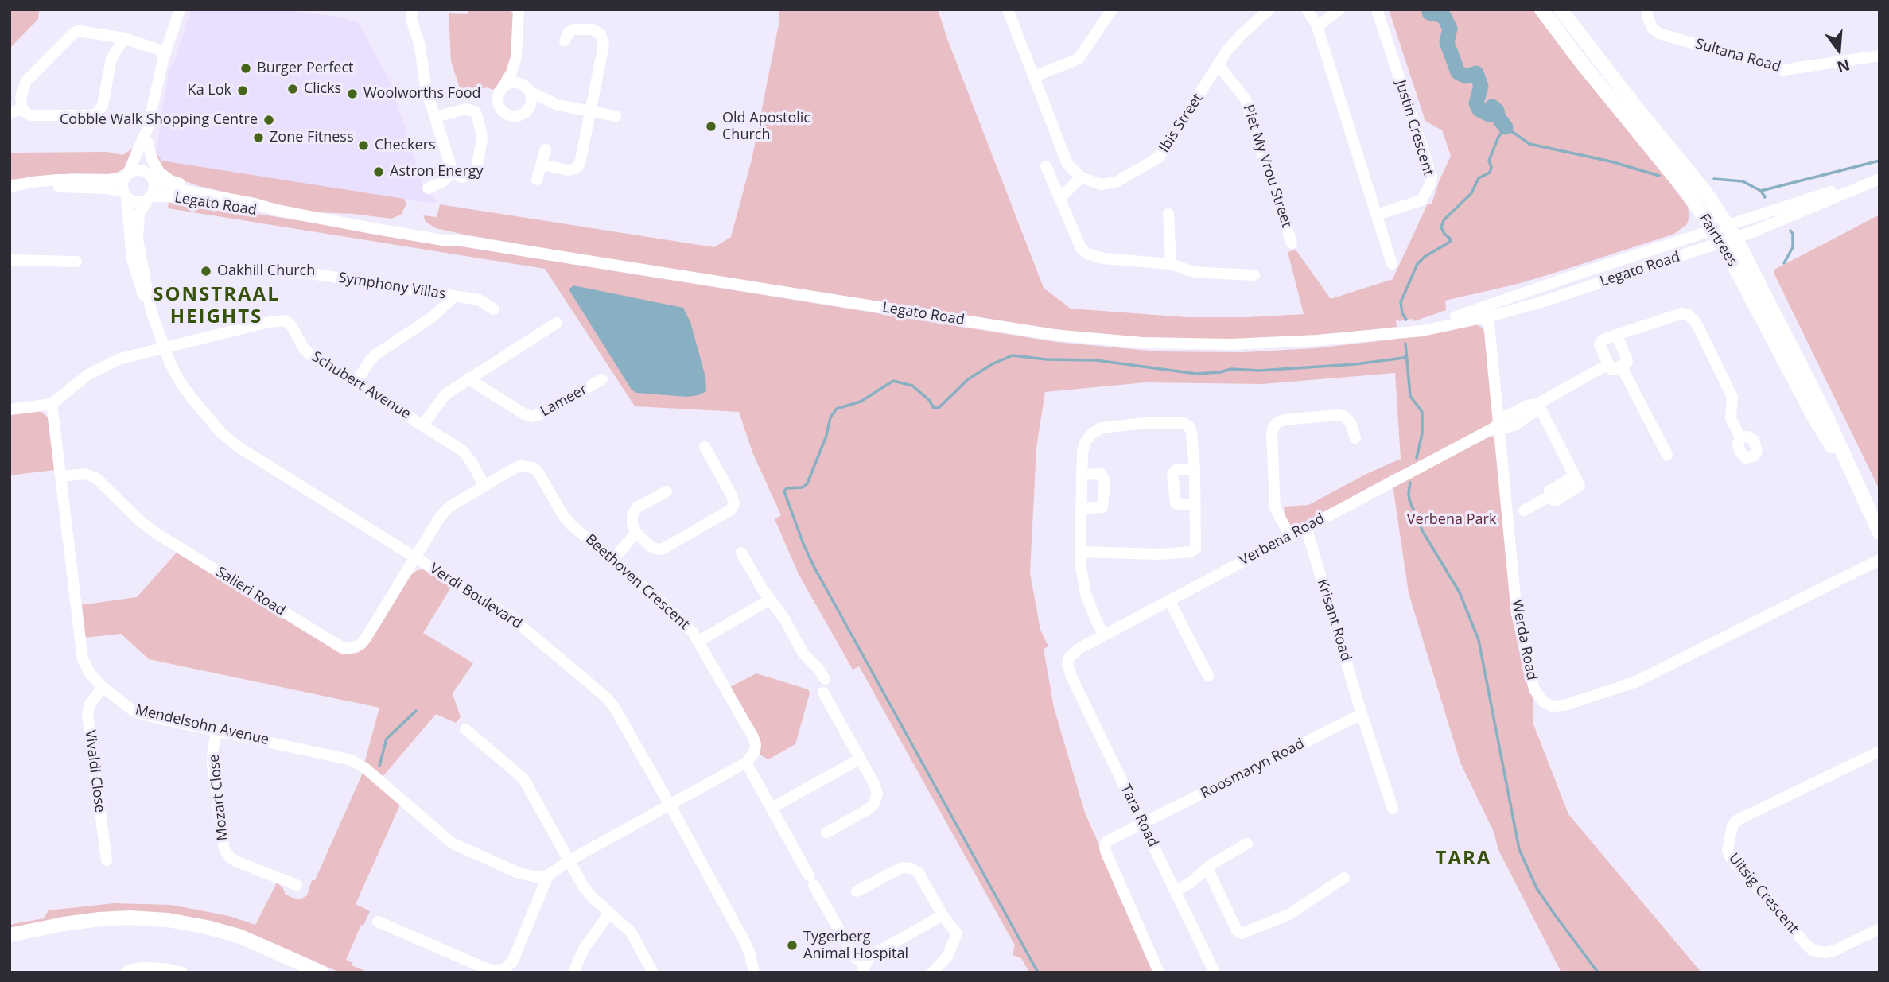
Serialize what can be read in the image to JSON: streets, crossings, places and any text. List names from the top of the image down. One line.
{"streets":{"main road":["Fairtrees"],"street":["Sultana Road","Ibis Street","Justin Crescent","Piet My Vrou Street","Legato Road","Symphony Villas","Schubert Avenue","Lameer","Verbena Road","Beethoven Crescent","Salieri Road","Verdi Boulevard","Krisant Road","Werda Road","Mendelsohn Avenue","Roosmaryn Road","Vivaldi Close","Mozart Close","Tara Road","Uitsig Crescent"]},"crossings":[["Ibis Street","Piet My Vrou Street"],["Legato Road","Fairtrees"],["Legato Road","Verdi Boulevard"],["Legato Road","Werda Road"],["Symphony Villas","Schubert Avenue"],["Schubert Avenue","Beethoven Crescent"],["Schubert Avenue","Verdi Boulevard"],["Verbena Road","Krisant Road"],["Verbena Road","Werda Road"],["Verbena Road","Tara Road"],["Beethoven Crescent","Salieri Road"],["Beethoven Crescent","Verdi Boulevard"],["Salieri Road","Verdi Boulevard"],["Salieri Road","Mendelsohn Avenue"],["Krisant Road","Roosmaryn Road"],["Mendelsohn Avenue","Vivaldi Close"],["Mendelsohn Avenue","Mozart Close"],["Roosmaryn Road","Tara Road"]],"districts":["SONSTRAAL HEIGHTS","TARA"],"parks":["Verbena Park"],"places":["Burger Perfect","Clicks","Ka Lok","Woolworths Food","Cobble Walk Shopping Centre","Old Apostolic Church","Zone Fitness","Checkers","Astron Energy","Oakhill Church","Tygerberg Animal Hospital"],"north":"bottom"}
